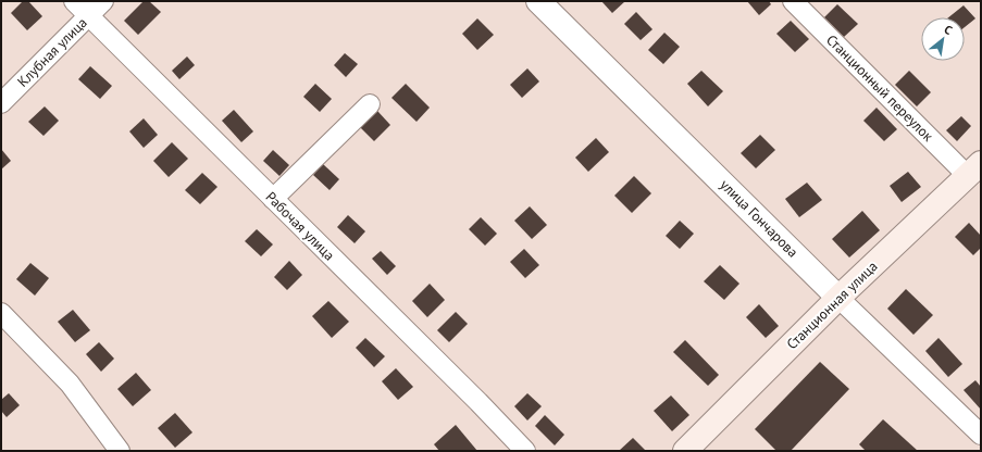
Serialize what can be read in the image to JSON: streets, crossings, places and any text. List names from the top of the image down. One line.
{"streets":{"main road":["Станционная улица"],"street":["Клубная улица","Станционный переулок","улица Гончарова","Рабочая улица"]},"crossings":[["Клубная улица","Рабочая улица"],["Станционный переулок","Станционная улица"],["улица Гончарова","Станционная улица"]],"north":"top right"}
